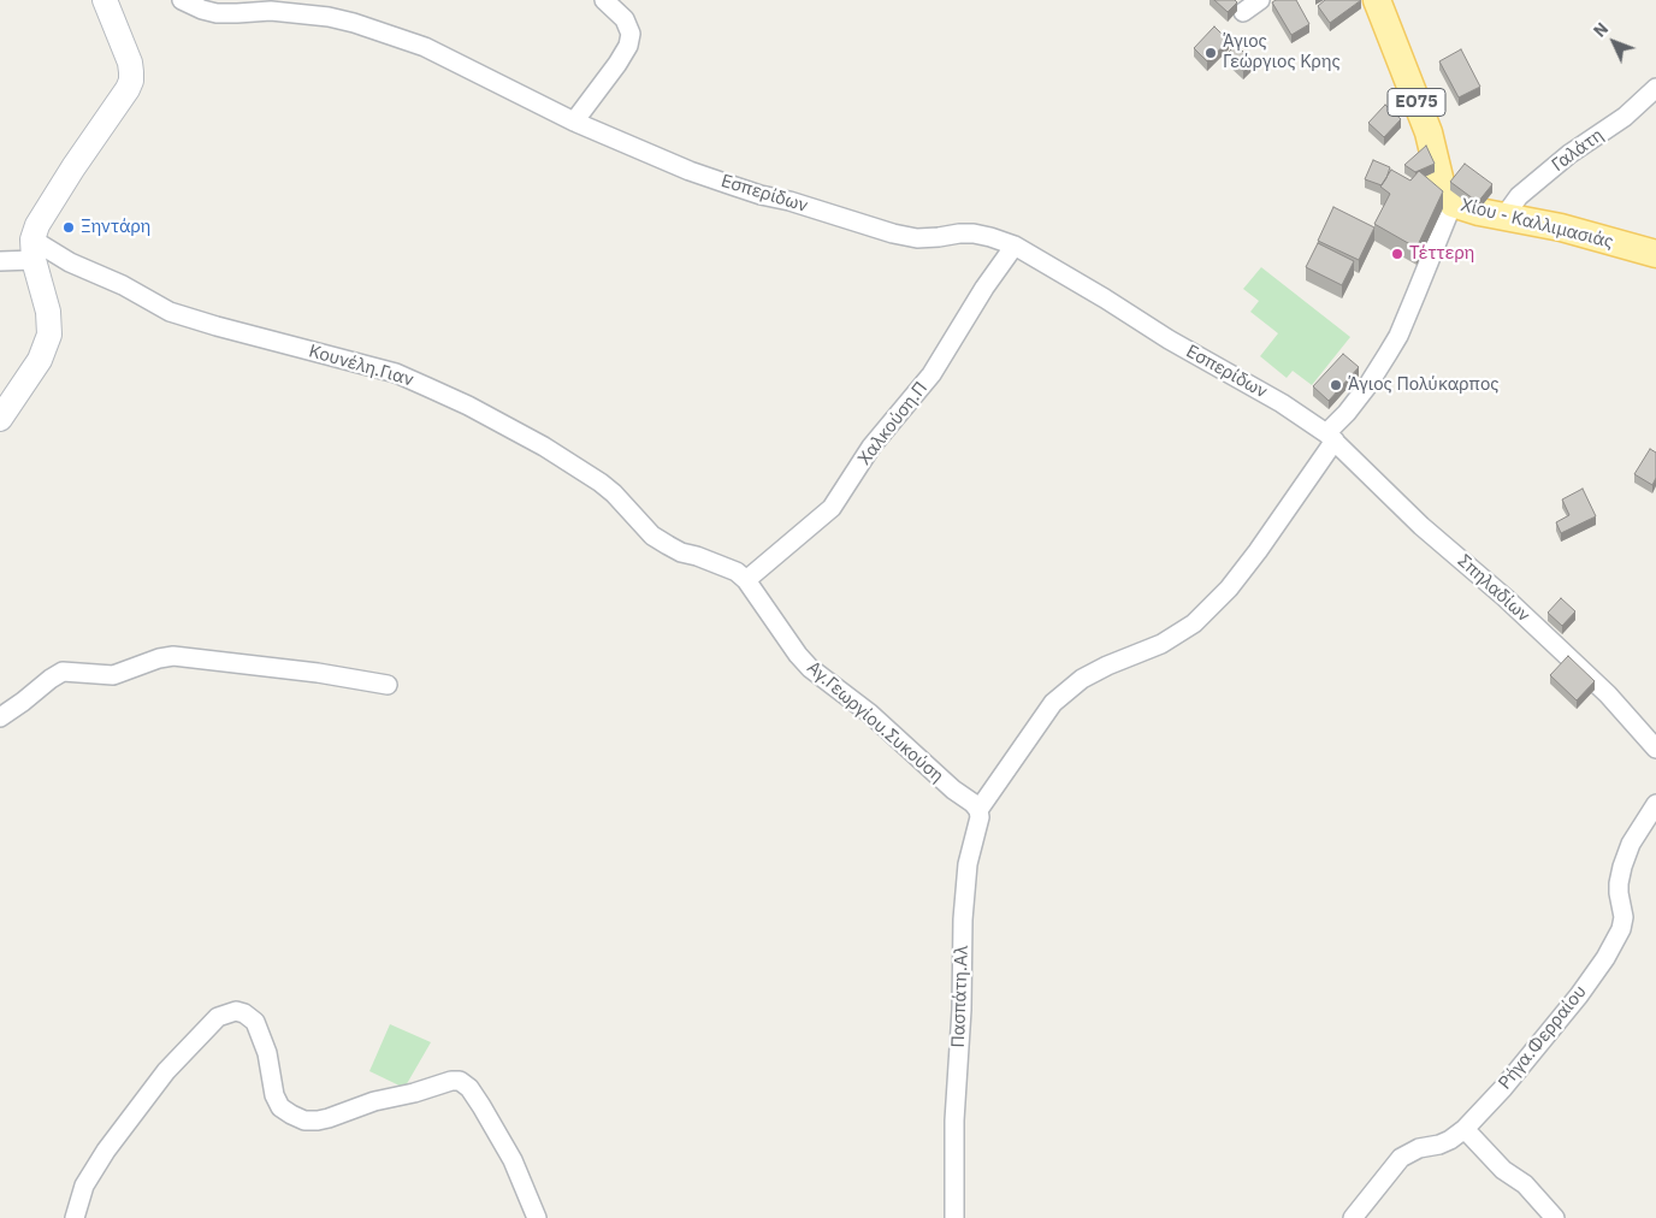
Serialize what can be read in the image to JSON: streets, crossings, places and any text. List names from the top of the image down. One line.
{"streets":{"main road":["ΕΟ75","Χίου - Καλλιμασιάς"],"street":["Γαλάτη","Εσπερίδων","Κουνέλη.Γιαν","Χαλκούση.Π","Σπηλαδίων","Αγ.Γεωργίου.Συκούση","Πασπάτη.Αλ","Ρήγα.Φερραίου"]},"crossings":[["Γαλάτη","Χίου - Καλλιμασιάς"],["Εσπερίδων","Χαλκούση.Π"],["Εσπερίδων","Σπηλαδίων"],["Κουνέλη.Γιαν","Αγ.Γεωργίου.Συκούση"],["Χαλκούση.Π","Αγ.Γεωργίου.Συκούση"],["Αγ.Γεωργίου.Συκούση","Πασπάτη.Αλ"]],"places":["Άγιος Γεώργιος Κρης","Ξηντάρη","Τέττερη","Άγιος Πολύκαρπος"],"north":"top left"}
